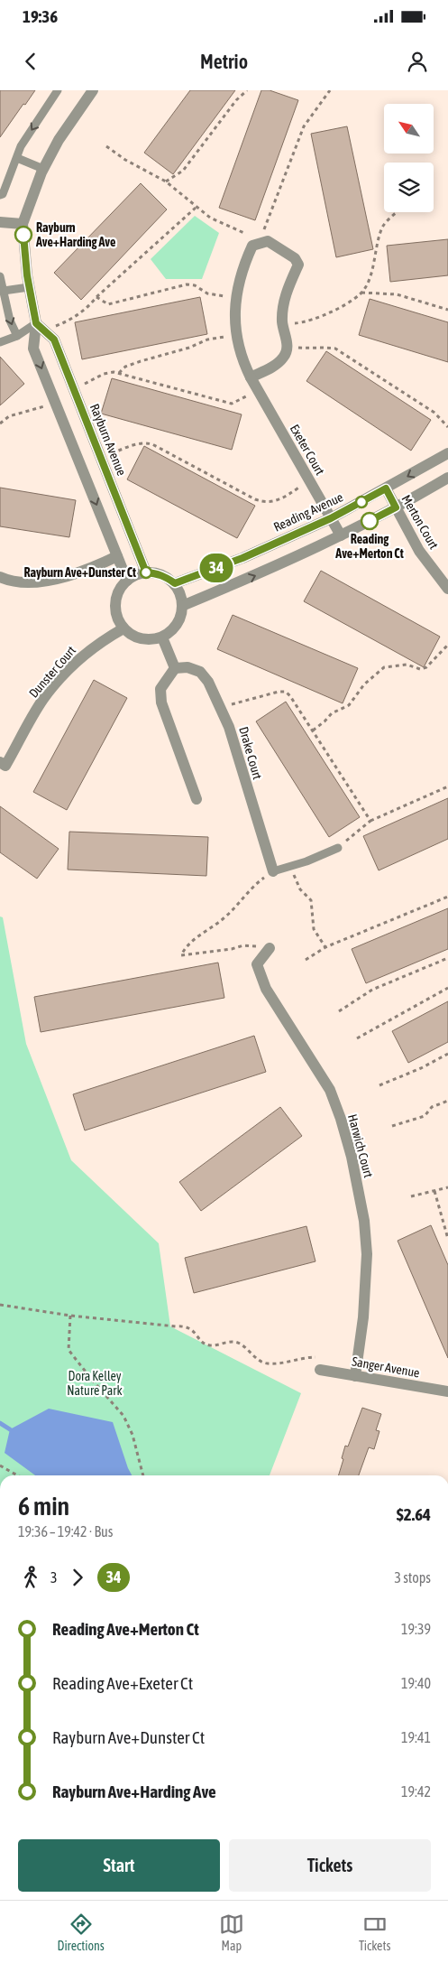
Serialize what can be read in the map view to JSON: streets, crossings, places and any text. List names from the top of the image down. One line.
{"streets":{"street":["Rayburn Avenue","Exeter Court","Reading Avenue","Merton Court","Dunster Court","Drake Court","Harwich Court","Sanger Avenue"]},"crossings":[["Rayburn Avenue","Reading Avenue"],["Rayburn Avenue","Dunster Court"],["Exeter Court","Reading Avenue"],["Reading Avenue","Merton Court"],["Reading Avenue","Dunster Court"],["Harwich Court","Sanger Avenue"]],"parks":["Dora Kelley Nature Park"],"places":["Rayburn Ave+Harding Ave","Reading Ave+Merton Ct","Rayburn Ave+Dunster Ct"],"lines":["bus line 34"],"north":"top left","page":{"status":"19:36","header":"Metrio","on_map":"34","heading":["6 min","19:36 – 19:42 · Bus","$2.64"],"legs":["3","34","3 stops"],"list":[{"name":"Reading Ave+Merton Ct","value":"19:39"},{"name":"Reading Ave+Exeter Ct","value":"19:40"},{"name":"Rayburn Ave+Dunster Ct","value":"19:41"},{"name":"Rayburn Ave+Harding Ave","value":"19:42"}],"buttons":["Start","Tickets"],"tabs":["Directions","Map","Tickets"]}}
